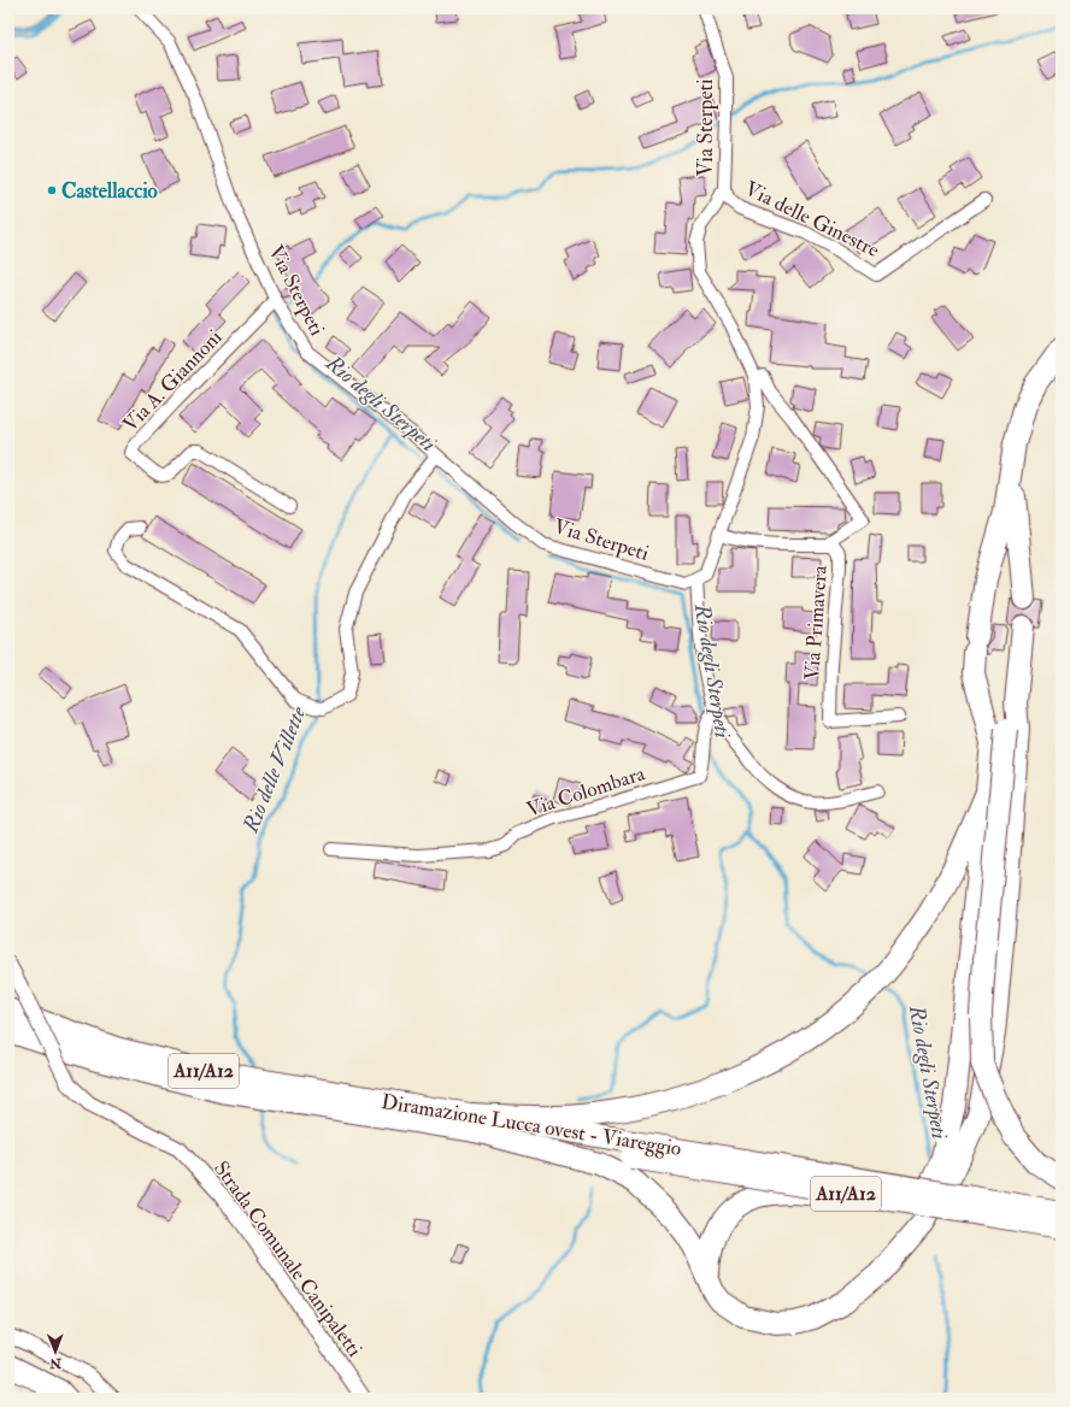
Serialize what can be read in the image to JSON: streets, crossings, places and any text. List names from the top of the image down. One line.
{"streets":{"highway":["A11/A12","Diramazione Lucca ovest - Viareggio"],"street":["Via Sterpeti","Via delle Ginestre","Via A. Giannoni","Via Primavera","Via Colombara","Strada Comunale Canipaletti"]},"crossings":[["Via Sterpeti","Via delle Ginestre"],["Via Sterpeti","Via A. Giannoni"],["Via Sterpeti","Via Primavera"]],"water":["Rio degli Sterpeti","Rio delle Villette"],"places":["Castellaccio"],"north":"bottom"}
